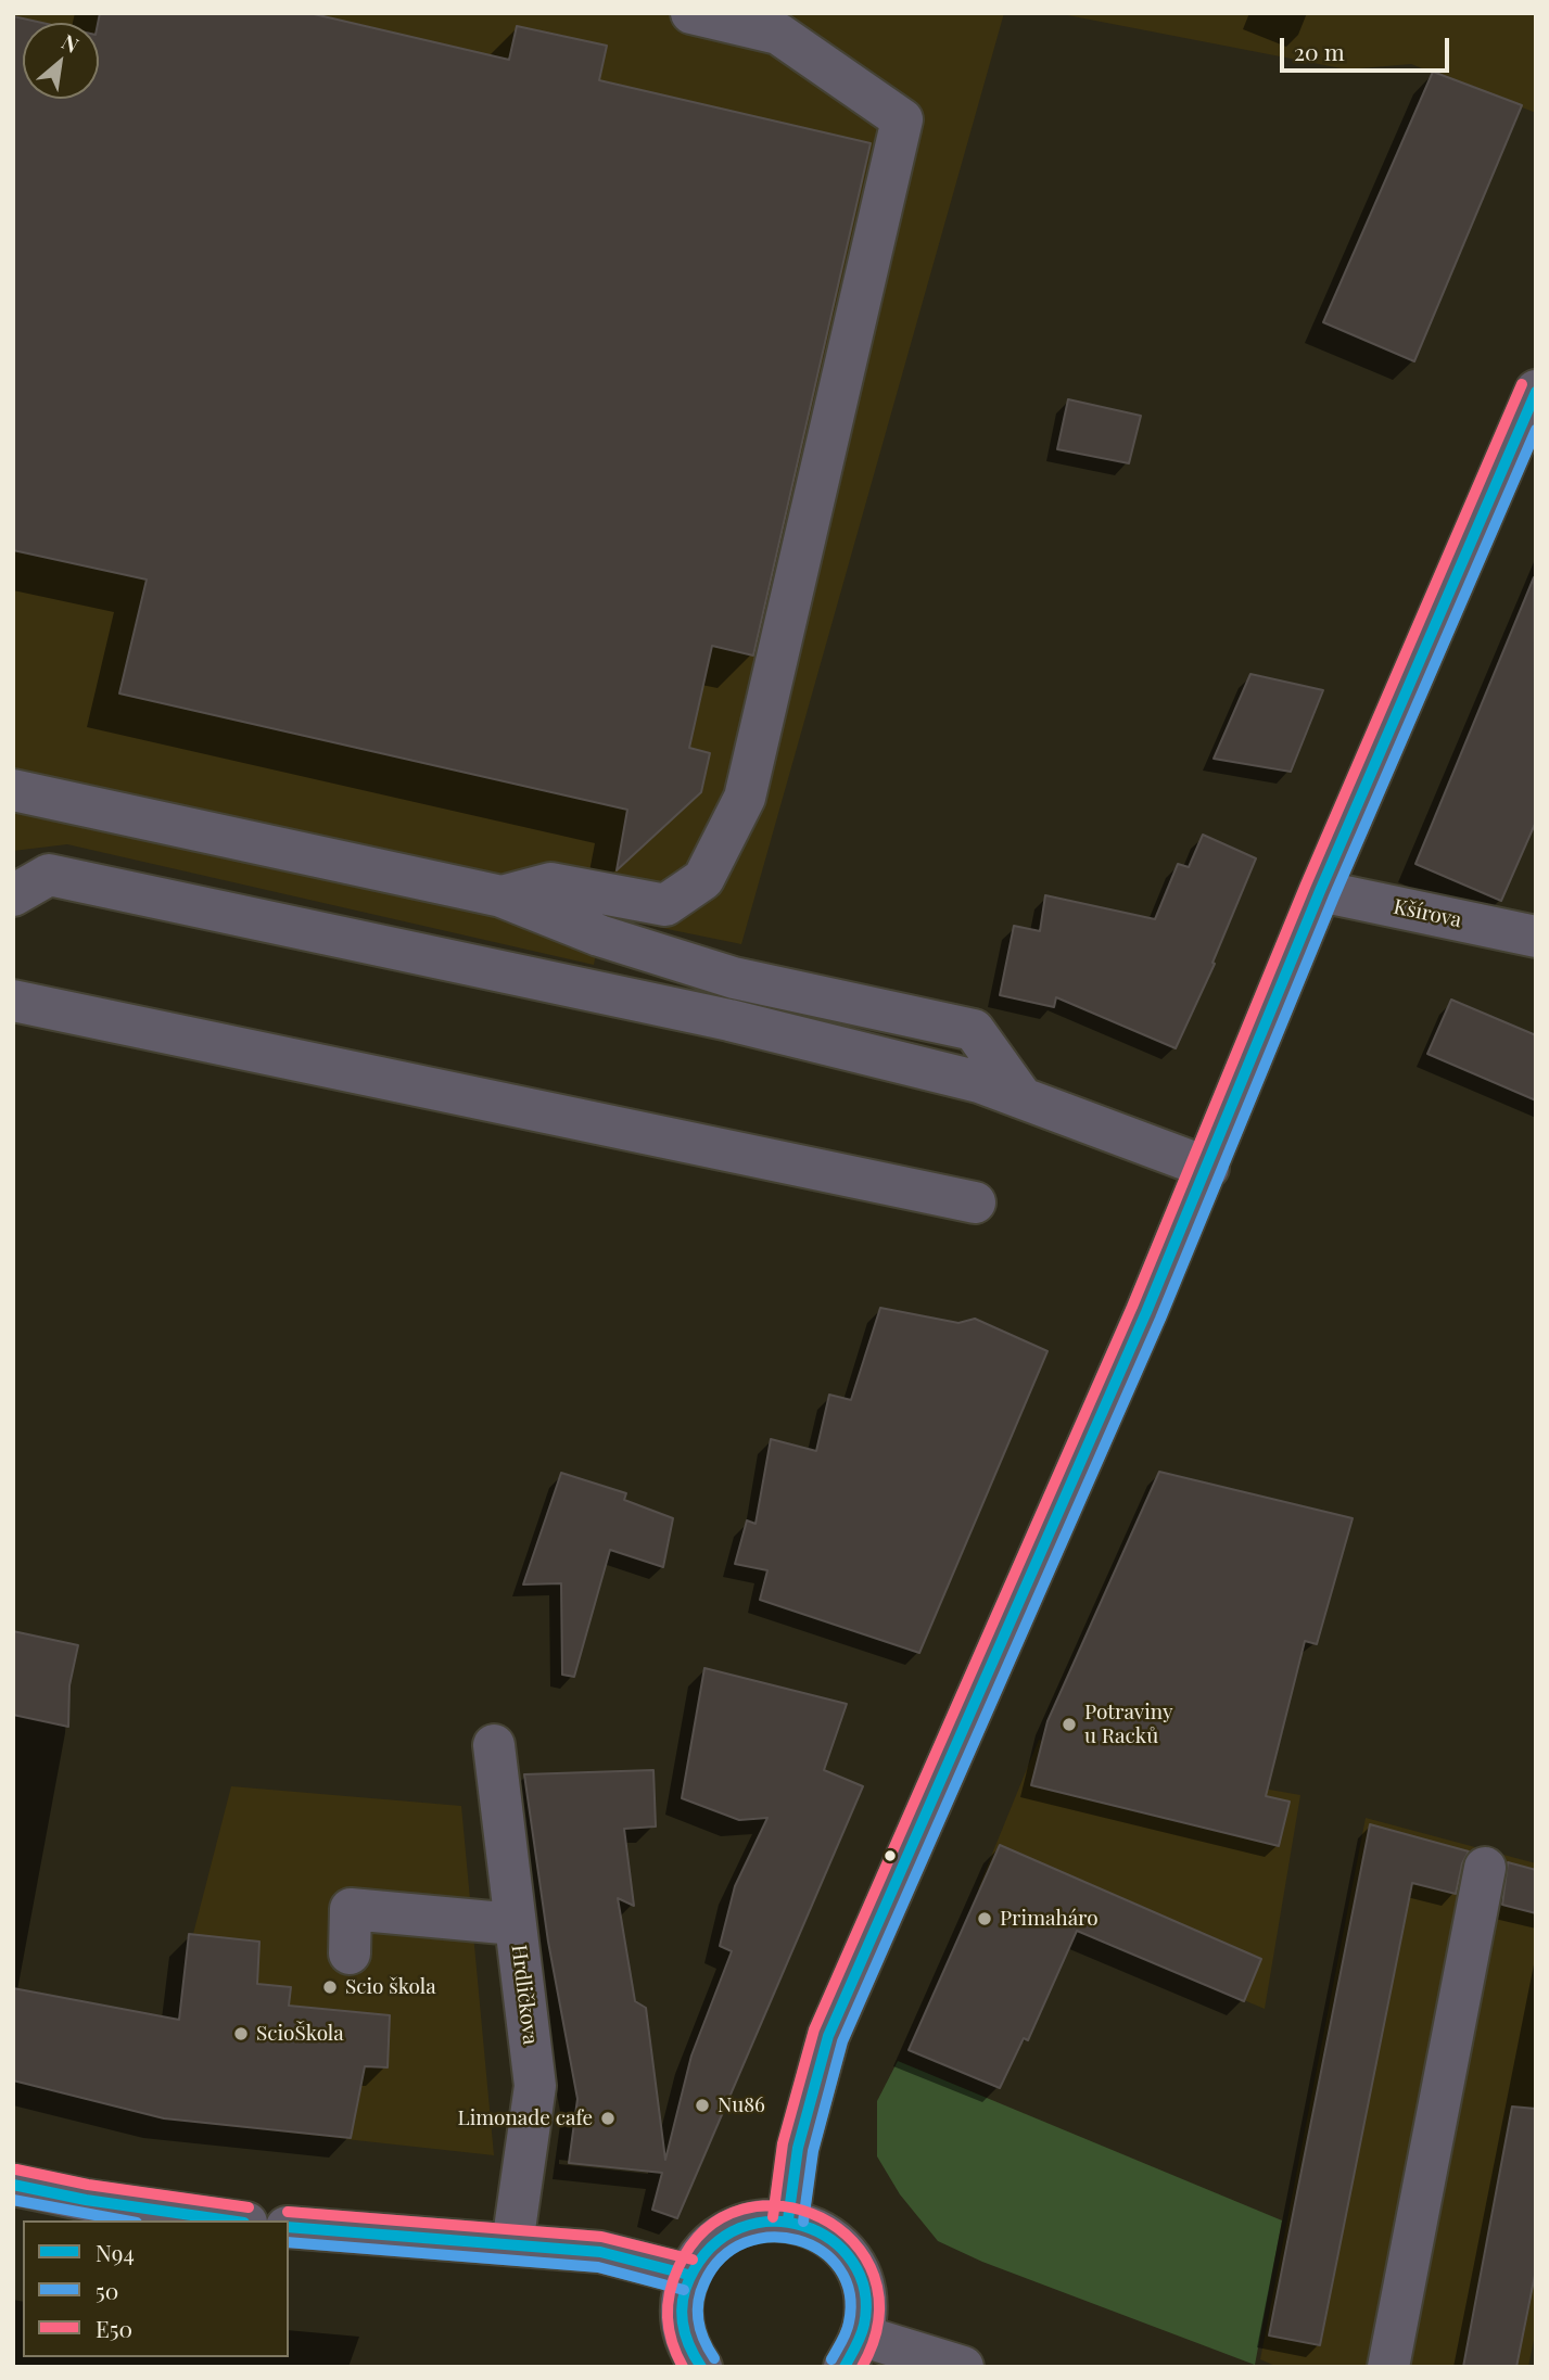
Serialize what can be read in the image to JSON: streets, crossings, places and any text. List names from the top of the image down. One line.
{"streets":{"street":["Kšírova","Hrdličkova"]},"places":["Potraviny u Racků","Primaháro","Scio škola","ScioŠkola","Nu86","Limonade cafe"],"lines":["transit line E50","transit line N94","transit line 50"],"legend":["N94","50","E50"],"scale_bar":"20 m","north":"top right"}
